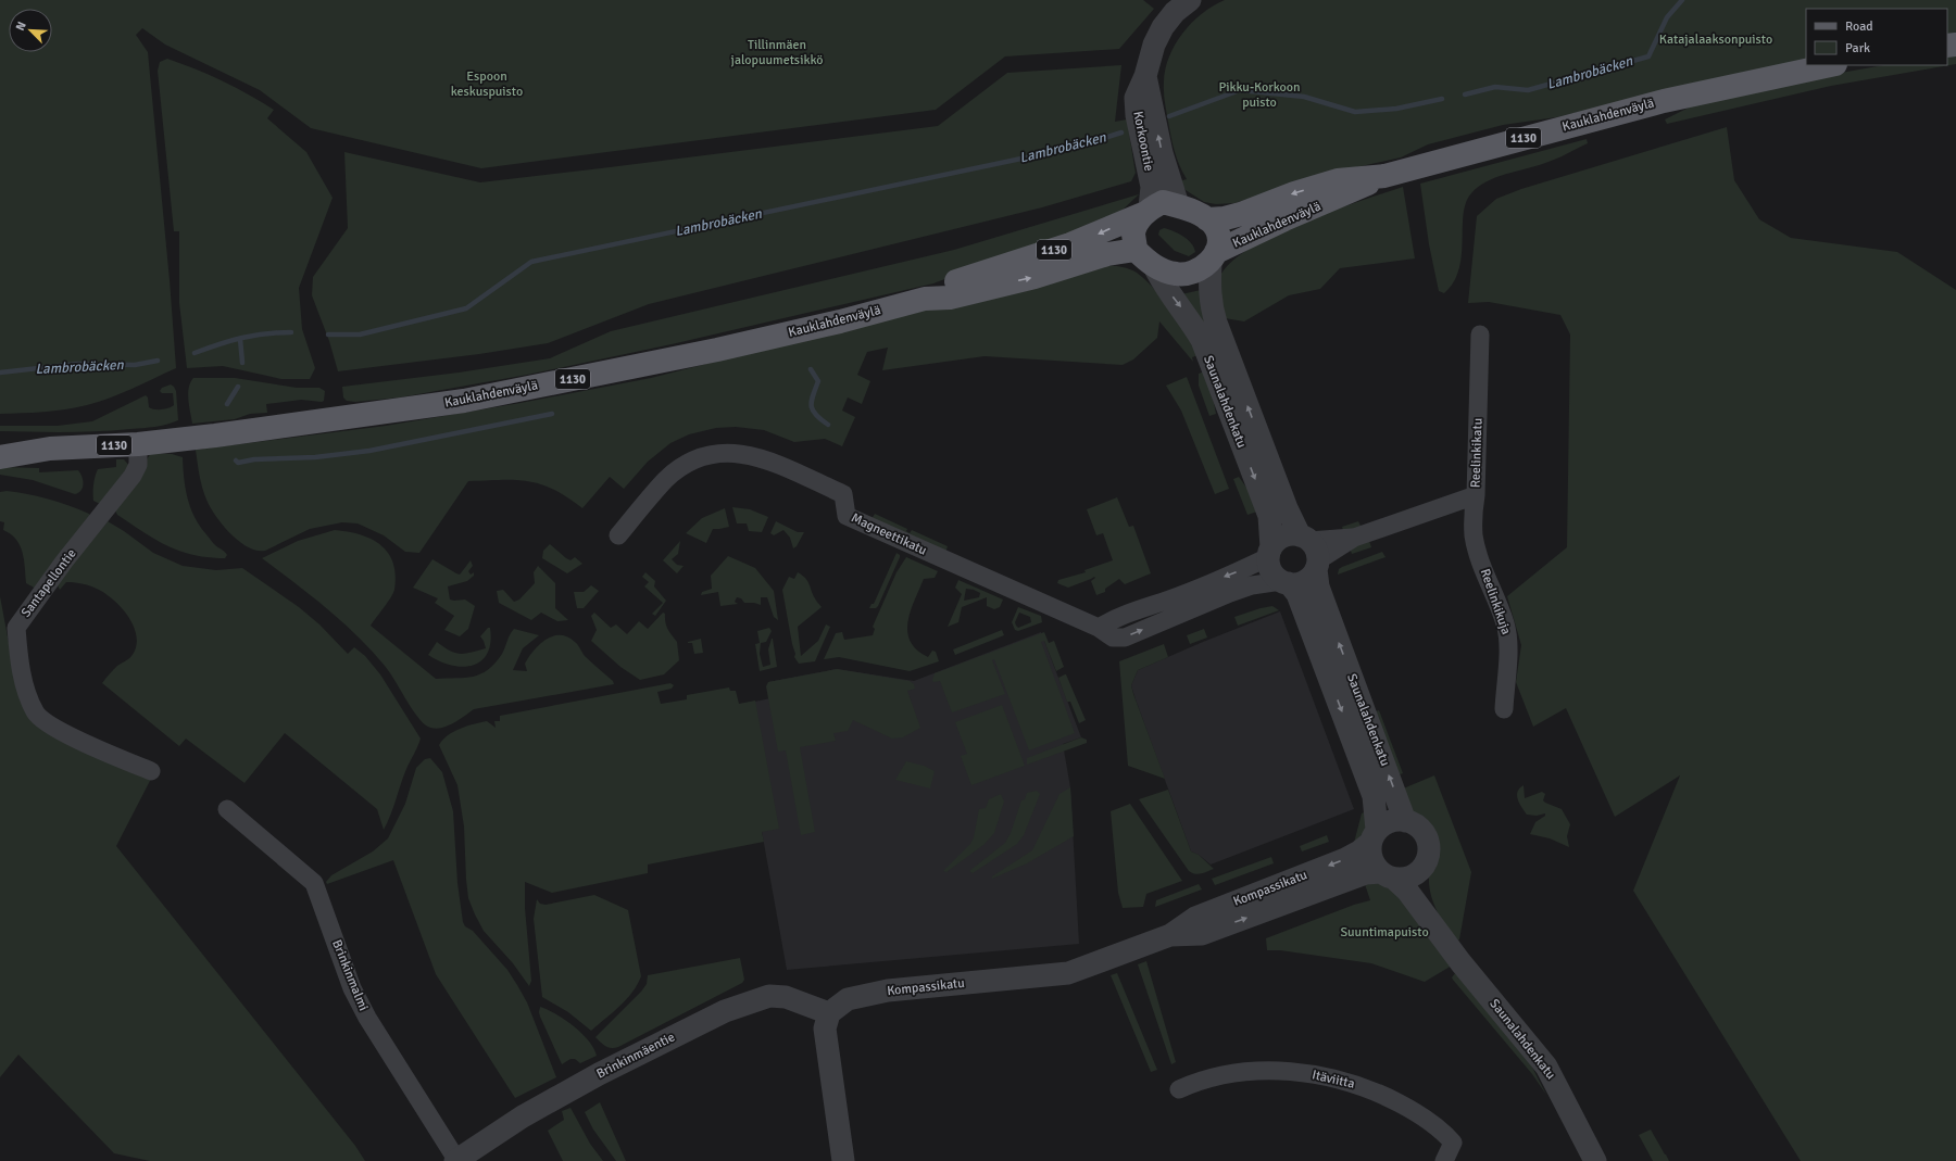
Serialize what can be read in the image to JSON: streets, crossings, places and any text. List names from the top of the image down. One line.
{"streets":{"main road":["Kauklahdenväylä","1130"],"street":["Korkoontie","Saunalahdenkatu","Reelinkikatu","Magneettikatu","Santapellontie","Reelinkikuja","Kompassikatu","Brinkinmalmi","Brinkinmäentie","Itäviitta"]},"crossings":[["Kauklahdenväylä","1130"],["Kauklahdenväylä","Korkoontie"],["Kauklahdenväylä","Saunalahdenkatu"],["Kauklahdenväylä","Santapellontie"],["1130","Korkoontie"],["1130","Saunalahdenkatu"],["Korkoontie","Saunalahdenkatu"],["Saunalahdenkatu","Reelinkikatu"],["Saunalahdenkatu","Magneettikatu"],["Saunalahdenkatu","Kompassikatu"],["Reelinkikatu","Magneettikatu"],["Reelinkikatu","Reelinkikuja"],["Kompassikatu","Brinkinmäentie"],["Brinkinmalmi","Brinkinmäentie"]],"water":["Lambrobäcken"],"parks":["Katajalaaksonpuisto","Tillinmäen jalopuumetsikkö","Espoon keskuspuisto","Pikku-Korkoon puisto","Suuntimapuisto"],"legend":["Road","Park"],"north":"top left"}
